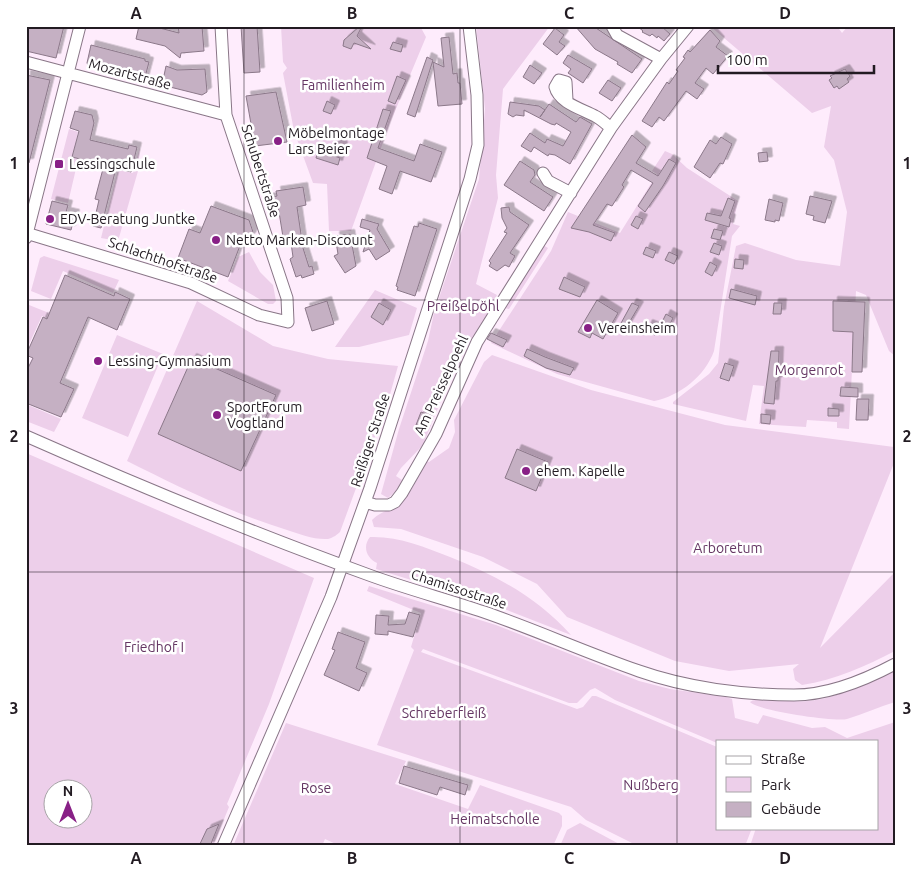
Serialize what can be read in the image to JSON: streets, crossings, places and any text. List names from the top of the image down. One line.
{"streets":{"street":["Mozartstraße","Schubertstraße","Schlachthofstraße","Am Preisselpoehl","Reißiger Straße","Chamissostraße"]},"crossings":[["Mozartstraße","Schubertstraße"],["Schubertstraße","Schlachthofstraße"],["Am Preisselpoehl","Reißiger Straße"],["Reißiger Straße","Chamissostraße"]],"parks":["Familienheim","Preißelpöhl","Morgenrot","Arboretum","Friedhof I","Schreberfleiß","Nußberg","Rose","Heimatscholle"],"places":{"other":["Möbelmontage Lars Beier","EDV-Beratung Juntke","Netto Marken-Discount","Vereinsheim","Lessing-Gymnasium","SportForum Vogtland","ehem. Kapelle"],"transit":["Lessingschule"]},"legend":["Straße","Park","Gebäude"],"scale_bar":"100 m","north":"top","grid":{"columns":["A","B","C","D"],"rows":["1","2","3"]}}
